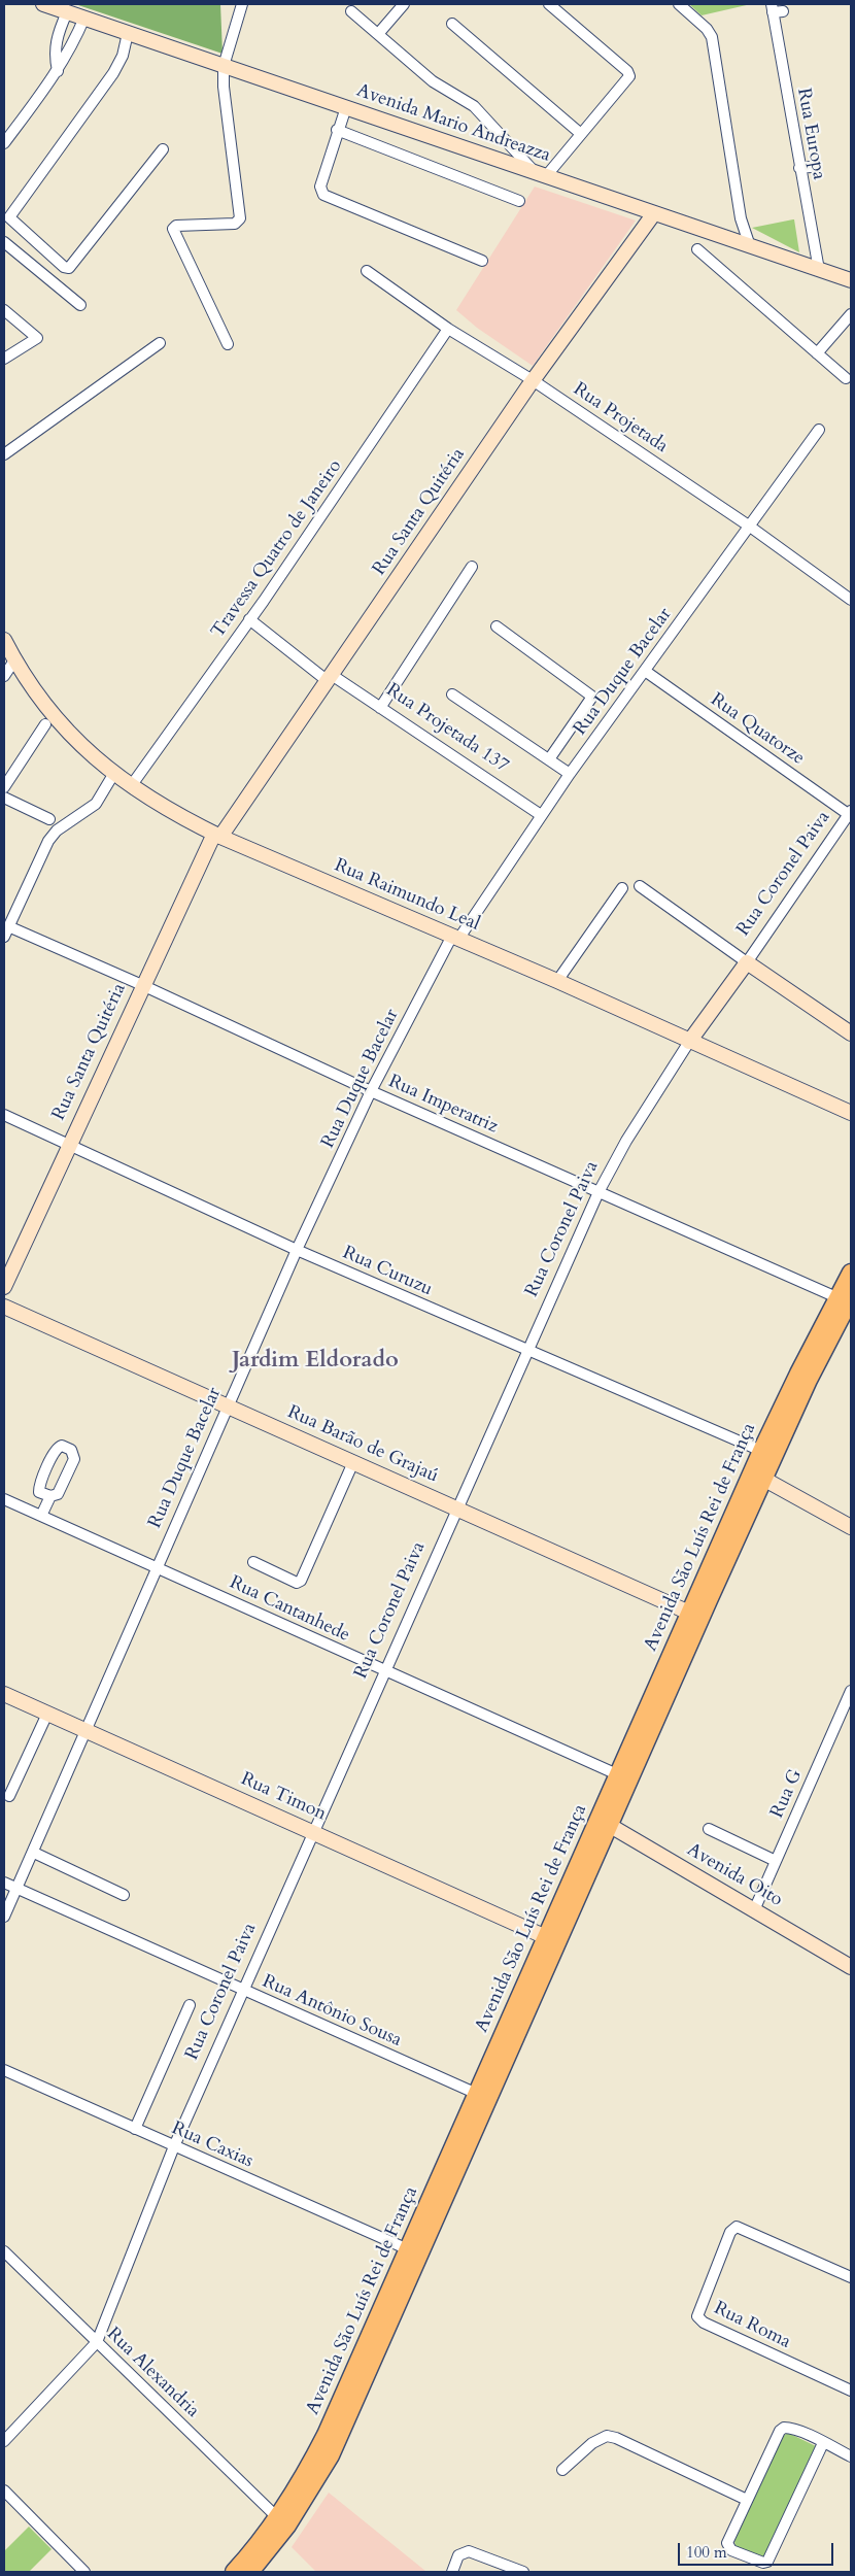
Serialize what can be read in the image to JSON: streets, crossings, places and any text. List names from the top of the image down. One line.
{"streets":{"main road":["Avenida São Luís Rei de França"],"street":["Avenida Mario Andreazza","Rua Europa","Rua Projetada","Rua Santa Quitéria","Travessa Quatro de Janeiro","Rua Duque Bacelar","Rua Projetada 137","Rua Quatorze","Rua Coronel Paiva","Rua Raimundo Leal","Rua Imperatriz","Rua Curuzu","Rua Barão de Grajaú","Rua Cantanhede","Rua G","Rua Timon","Avenida Oito","Rua Antônio Sousa","Rua Caxias","Rua Roma","Rua Alexandria"]},"crossings":[["Avenida Mario Andreazza","Rua Europa"],["Avenida Mario Andreazza","Rua Santa Quitéria"],["Rua Projetada","Rua Santa Quitéria"],["Rua Projetada","Travessa Quatro de Janeiro"],["Rua Projetada","Rua Duque Bacelar"],["Rua Santa Quitéria","Rua Projetada 137"],["Rua Santa Quitéria","Rua Raimundo Leal"],["Rua Santa Quitéria","Rua Imperatriz"],["Rua Santa Quitéria","Rua Curuzu"],["Travessa Quatro de Janeiro","Rua Projetada 137"],["Travessa Quatro de Janeiro","Rua Raimundo Leal"],["Rua Duque Bacelar","Rua Projetada 137"],["Rua Duque Bacelar","Rua Quatorze"],["Rua Duque Bacelar","Rua Raimundo Leal"],["Rua Duque Bacelar","Rua Imperatriz"],["Rua Duque Bacelar","Rua Curuzu"],["Rua Duque Bacelar","Rua Barão de Grajaú"],["Rua Duque Bacelar","Rua Cantanhede"],["Rua Duque Bacelar","Rua Timon"],["Rua Duque Bacelar","Rua Antônio Sousa"],["Rua Quatorze","Rua Coronel Paiva"],["Rua Coronel Paiva","Rua Raimundo Leal"],["Rua Coronel Paiva","Rua Imperatriz"],["Rua Coronel Paiva","Rua Curuzu"],["Rua Coronel Paiva","Rua Barão de Grajaú"],["Rua Coronel Paiva","Rua Cantanhede"],["Rua Coronel Paiva","Rua Timon"],["Rua Coronel Paiva","Rua Antônio Sousa"],["Rua Coronel Paiva","Rua Caxias"],["Rua Coronel Paiva","Rua Alexandria"],["Rua Imperatriz","Avenida São Luís Rei de França"],["Rua Curuzu","Avenida São Luís Rei de França"],["Rua Barão de Grajaú","Avenida São Luís Rei de França"],["Avenida São Luís Rei de França","Rua Cantanhede"],["Avenida São Luís Rei de França","Rua Timon"],["Avenida São Luís Rei de França","Avenida Oito"],["Avenida São Luís Rei de França","Rua Antônio Sousa"],["Avenida São Luís Rei de França","Rua Caxias"],["Avenida São Luís Rei de França","Rua Alexandria"],["Rua G","Avenida Oito"]],"districts":["Jardim Eldorado"],"scale_bar":"100 m"}
